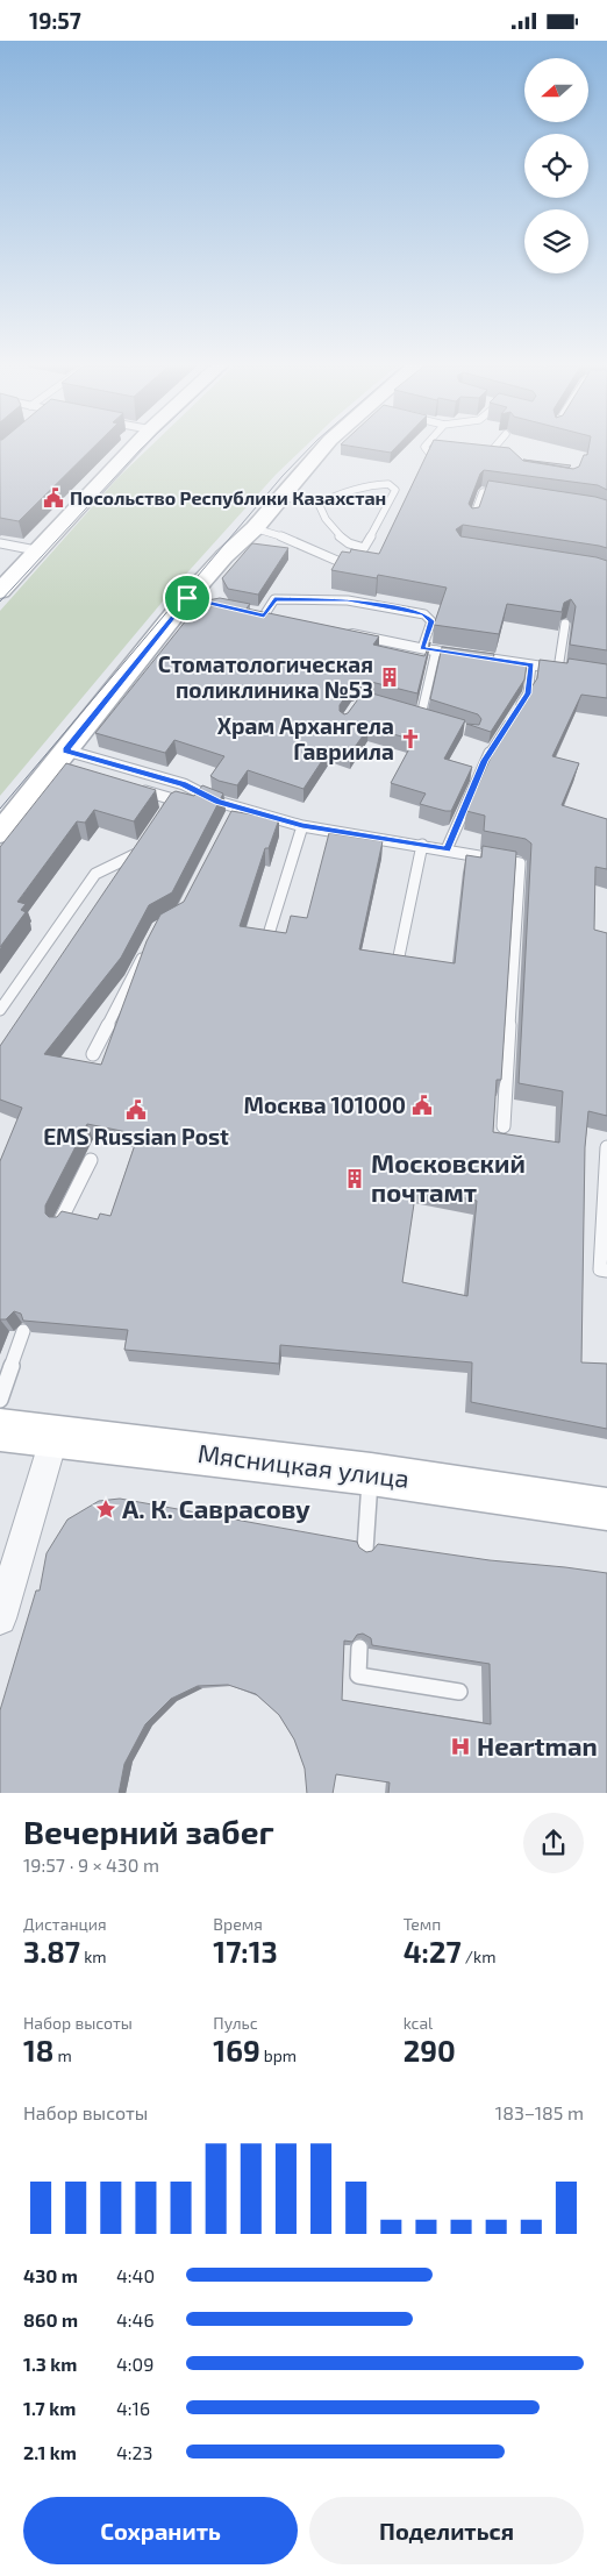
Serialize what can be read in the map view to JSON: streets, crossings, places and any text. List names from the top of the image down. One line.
{"streets":{"main road":["Мясницкая улица"]},"places":{"public building":["Посольство Республики Казахстан","Москва 101000","EMS Russian Post"],"building":["Стоматологическая поликлиника №53","Московский почтамт"],"church":["Храм Архангела Гавриила"],"place":["А. К. Саврасову"],"hospital":["Heartman"]},"north":"left","page":{"status":"19:57","heading":["Вечерний забег","19:57 · 9 × 430 m"],"stats":[["Дистанция","3.87 km"],["Время","17:13"],["Темп","4:27 /km"],["Набор высоты","18 m"],["Пульс","169 bpm"],["kcal","290"]],"chart":["Набор высоты","183–185 m"],"list":[{"name":"430 m","note":"4:40"},{"name":"860 m","note":"4:46"},{"name":"1.3 km","note":"4:09"},{"name":"1.7 km","note":"4:16"},{"name":"2.1 km","note":"4:23"}],"buttons":["Сохранить","Поделиться"]}}
